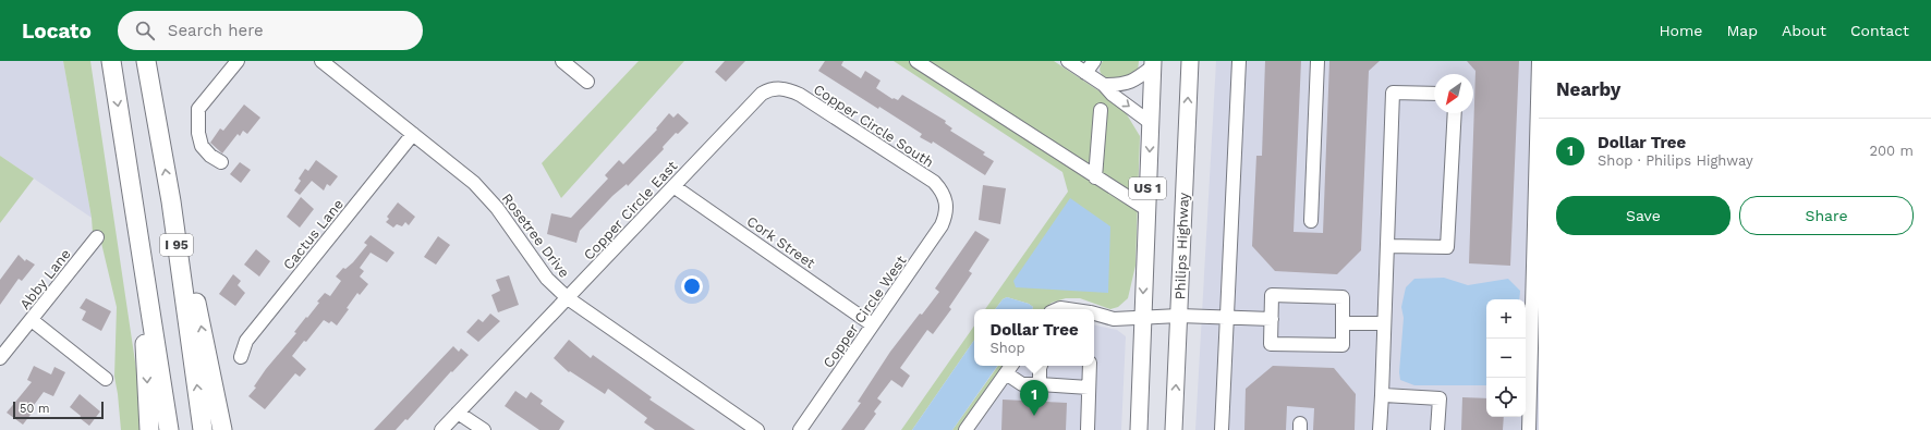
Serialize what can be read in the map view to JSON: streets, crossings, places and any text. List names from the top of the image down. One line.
{"streets":{"highway":["I 95"],"main road":["US 1","Philips Highway"],"street":["Copper Circle South","Copper Circle East","Cactus Lane","Rosetree Drive","Cork Street","Abby Lane","Copper Circle West"]},"crossings":[["Copper Circle South","Copper Circle East"],["Copper Circle South","Copper Circle West"],["Copper Circle East","Rosetree Drive"],["Copper Circle East","Cork Street"],["Cactus Lane","Rosetree Drive"],["Cork Street","Copper Circle West"]],"scale_bar":"50 m","north":"bottom left","page":{"header":"Locato","search":"Search here","nav":["Home","Map","About","Contact"],"heading":"Nearby","list":[{"mark":"1","name":"Dollar Tree","note":"Shop · Philips Highway","value":"200 m"}],"buttons":["Save","Share"],"map_buttons":["+","−"],"popup":["Dollar Tree","Shop"],"pins":"1","scale":"50 m"}}
